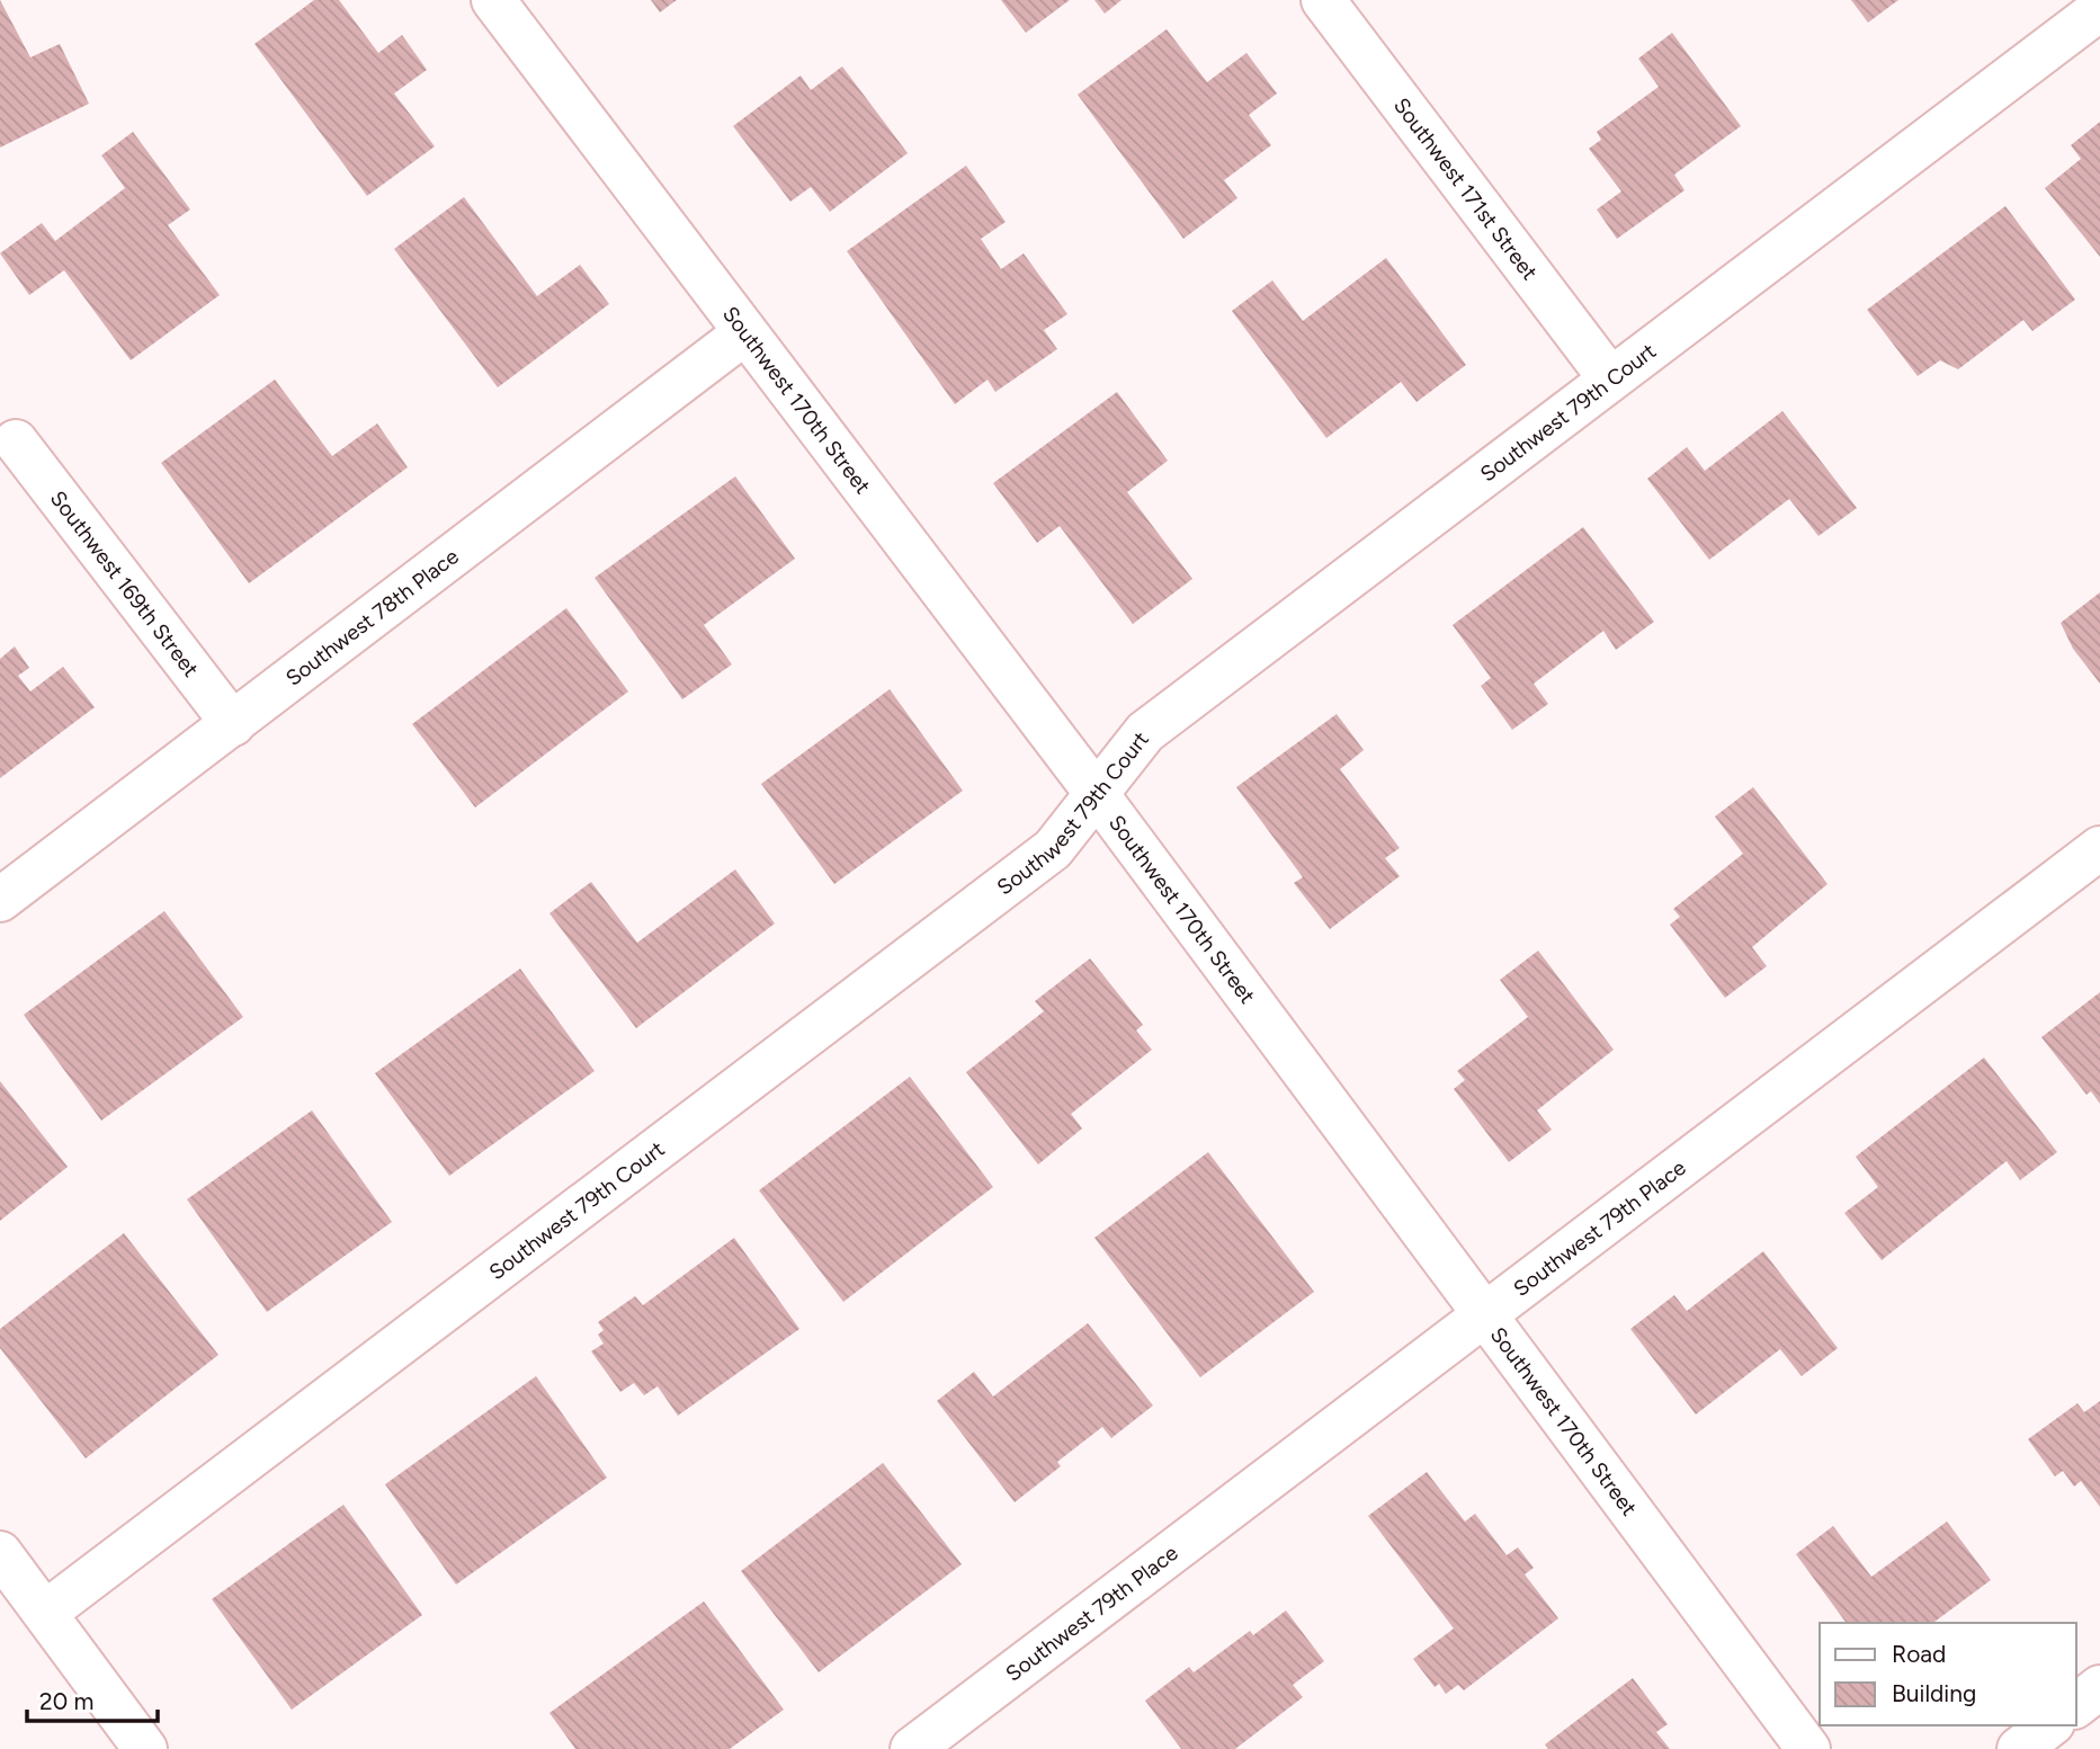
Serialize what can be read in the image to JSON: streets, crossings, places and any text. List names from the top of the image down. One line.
{"streets":{"street":["Southwest 171st Street","Southwest 170th Street","Southwest 79th Court","Southwest 169th Street","Southwest 78th Place","Southwest 79th Place"]},"crossings":[["Southwest 171st Street","Southwest 79th Court"],["Southwest 170th Street","Southwest 79th Court"],["Southwest 170th Street","Southwest 78th Place"],["Southwest 170th Street","Southwest 79th Place"],["Southwest 169th Street","Southwest 78th Place"]],"legend":["Road","Building"],"scale_bar":"20 m"}
